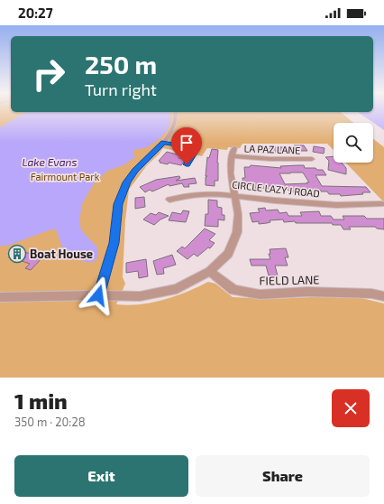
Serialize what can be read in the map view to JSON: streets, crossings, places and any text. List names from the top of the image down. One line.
{"streets":{"street":["LA PAZ LANE","CIRCLE LAZY J ROAD","FIELD LANE"]},"water":["Lake Evans"],"parks":["Fairmount Park"],"places":{"building":["Boat House"]},"page":{"status":"20:27","turn":["250 m","Turn right"],"heading":["1 min","350 m · 20:28"],"buttons":["Exit","Share"]}}
